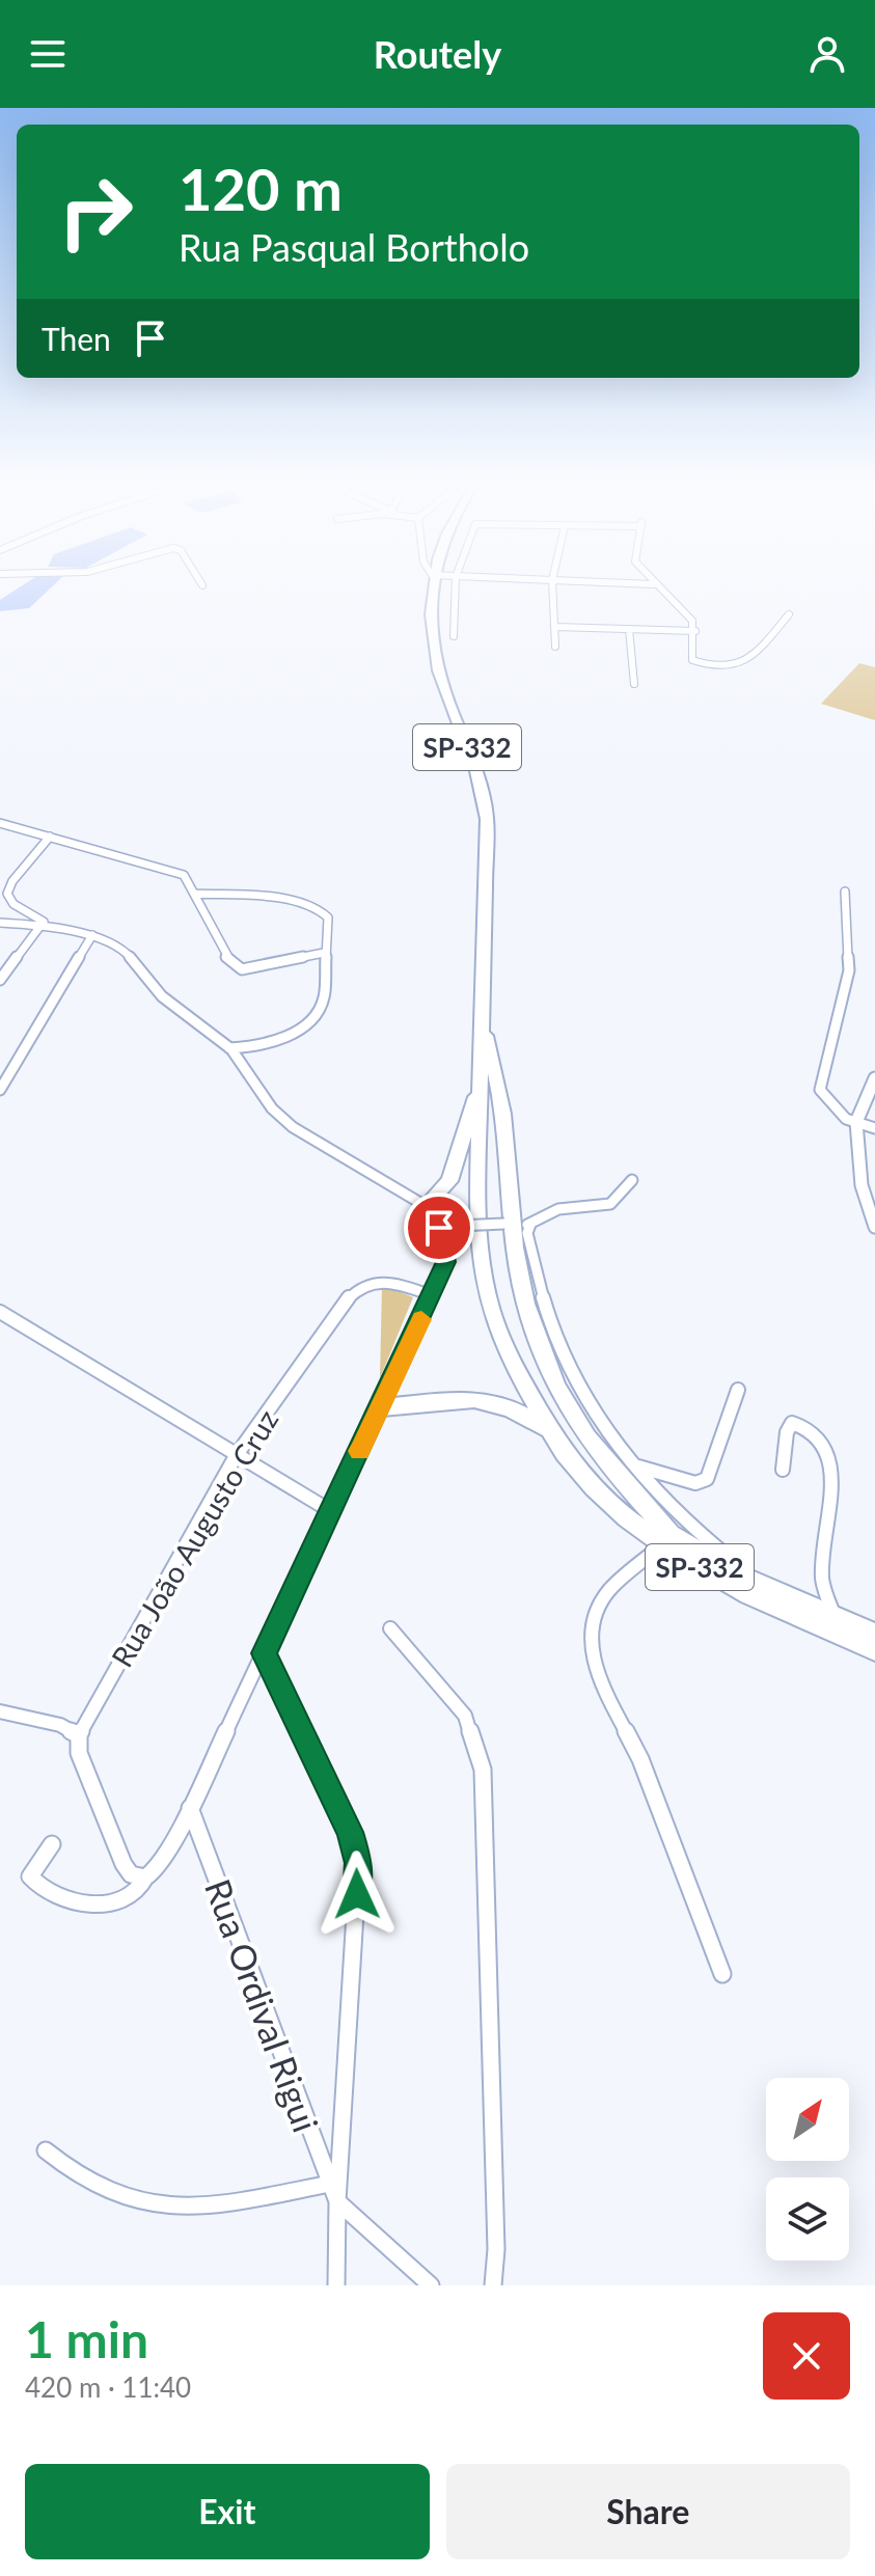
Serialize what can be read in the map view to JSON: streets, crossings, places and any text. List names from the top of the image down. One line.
{"streets":{"main road":["SP-332"],"street":["Rua João Augusto Cruz","Rua Ordival Rigui"]},"north":"top right","page":{"header":"Routely","turn":["120 m","Rua Pasqual Bortholo"],"then":"Then","heading":["1 min","420 m · 11:40"],"buttons":["Exit","Share"]}}
